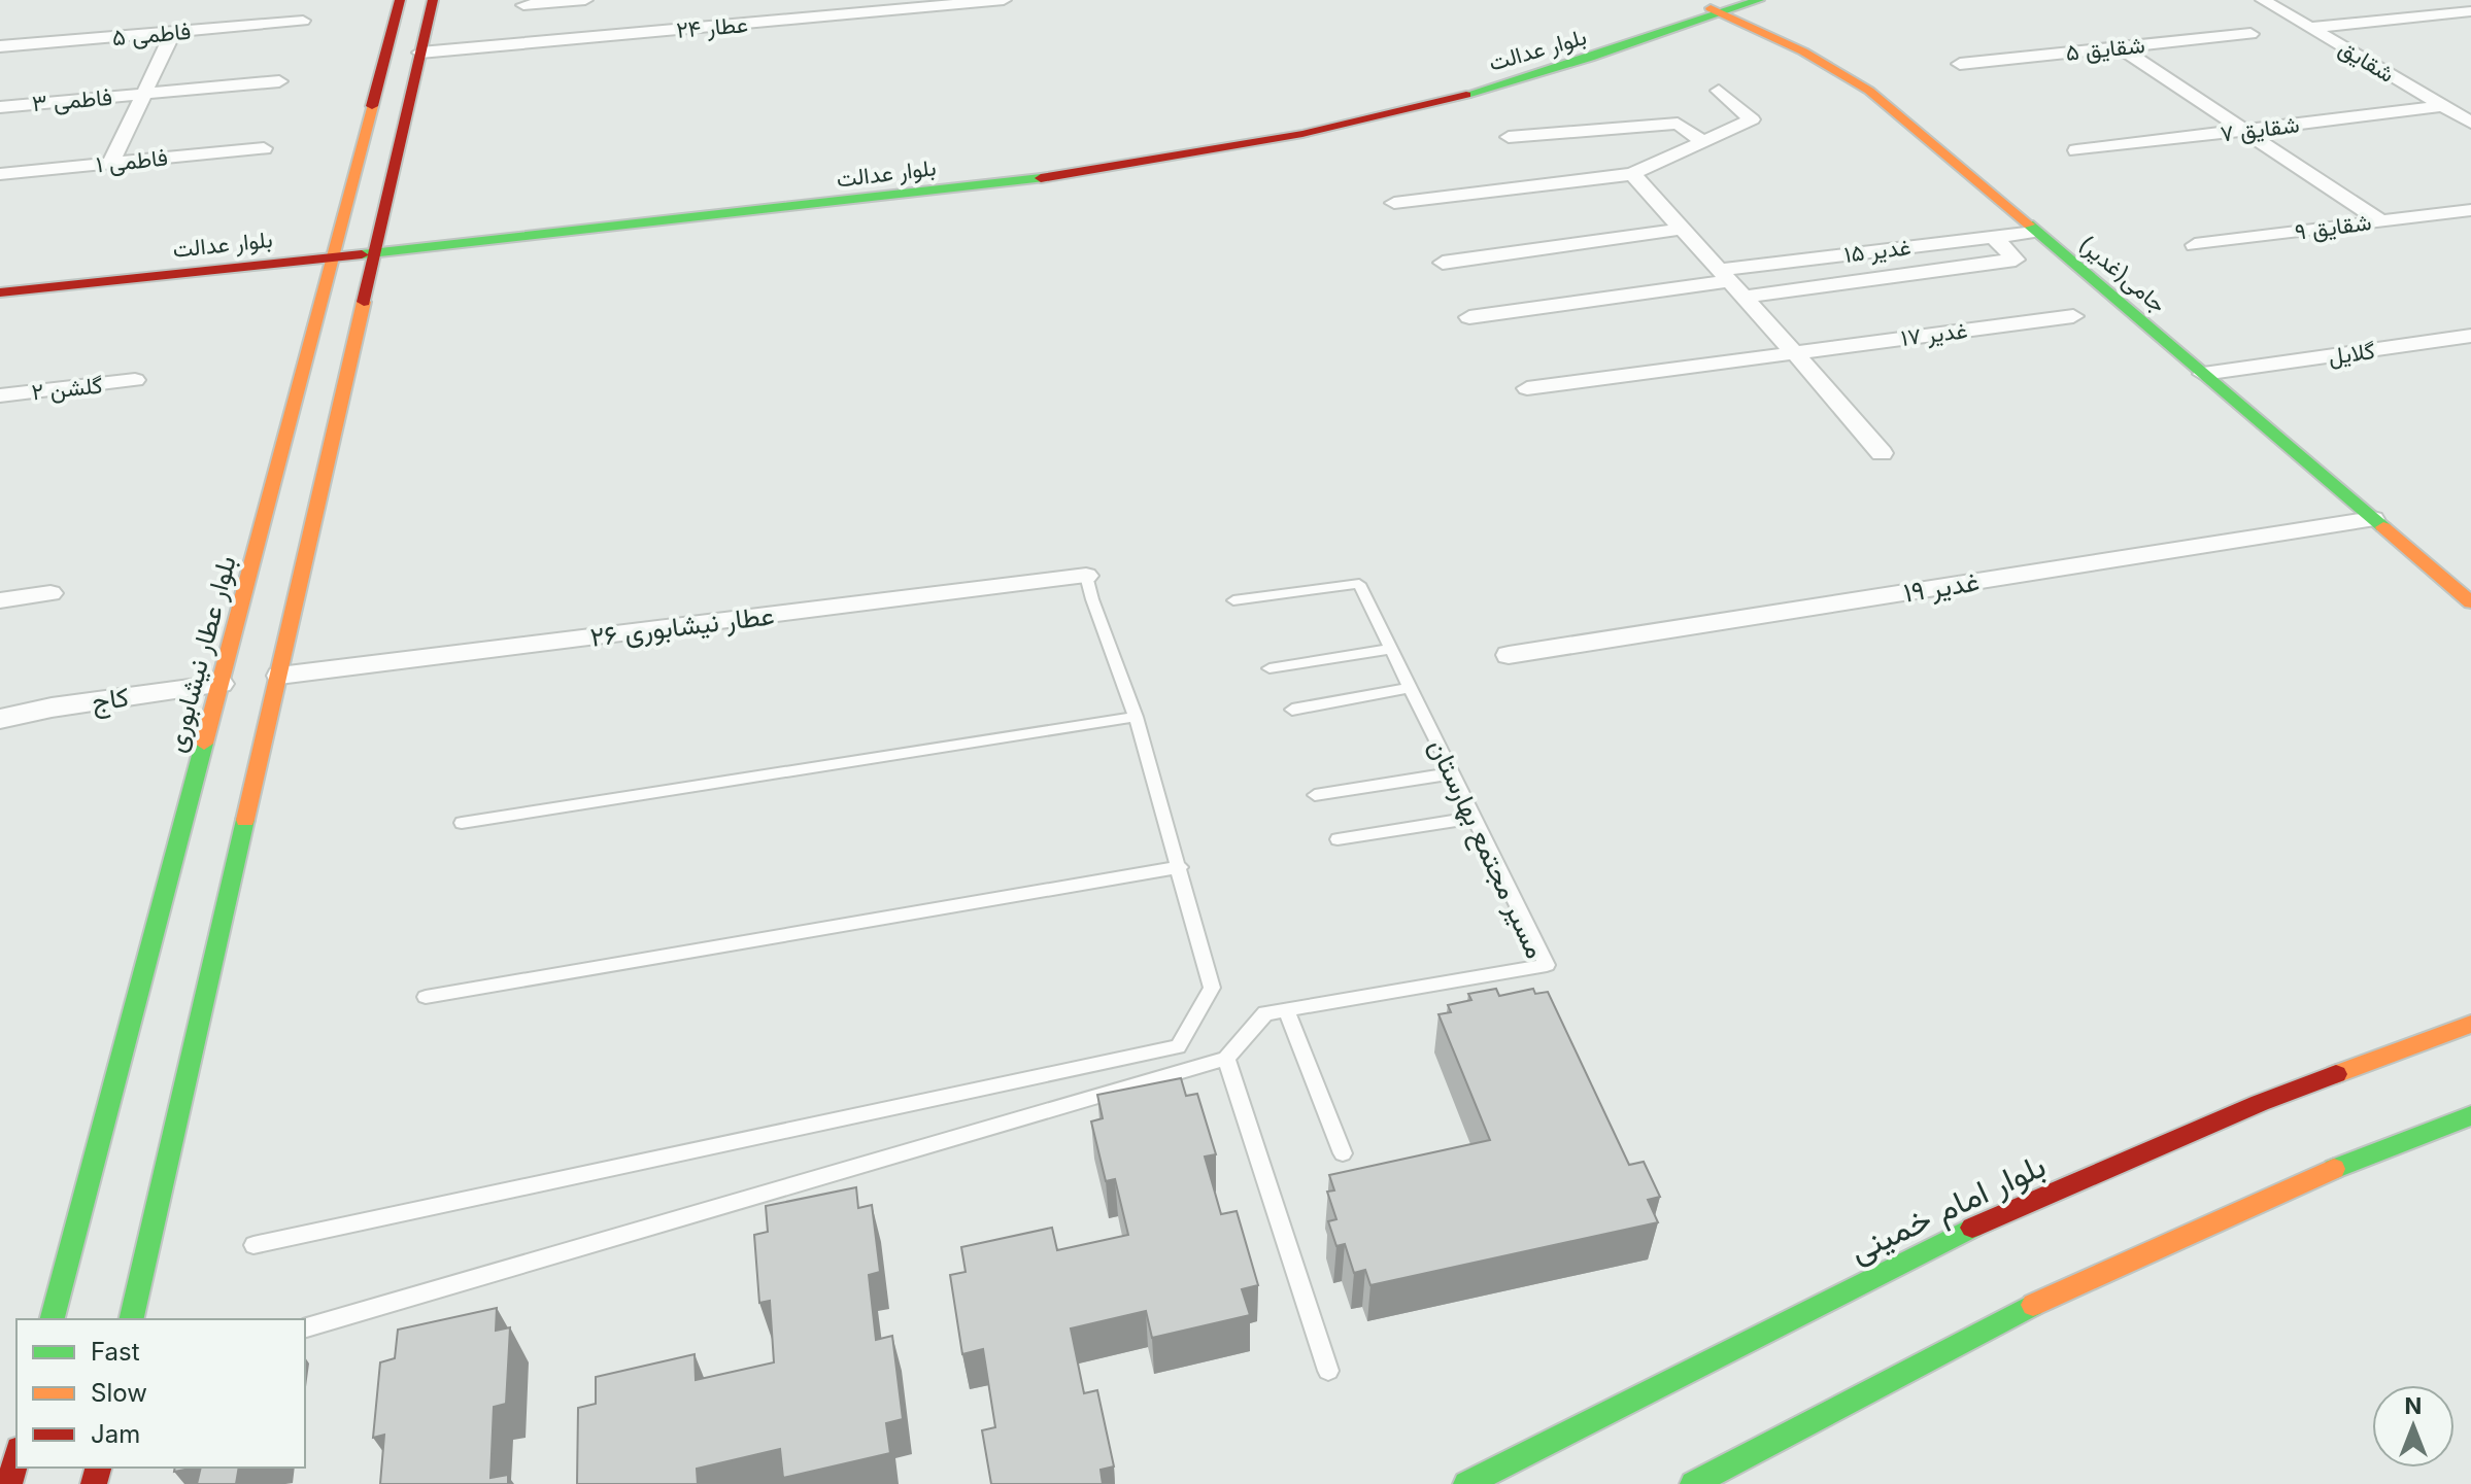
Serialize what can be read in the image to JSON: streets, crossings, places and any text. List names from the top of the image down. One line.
{"streets":{"street":["عطار ۲۴","فاطمی ۵","شقایق ۵","بلوار عدالت","شقایق","فاطمی ۳","شقایق ۷","فاطمی ۱","شقایق ۹","غدیر ۱۵","جامی(غدیر)","غدیر ۱۷","گلایل","گلشن ۲","غدیر ۱۹","عطار نیشابوری ۲۶","بلوار عطار نیشابوری","کاج","بلوار امام خمینی"],"lane":["مسیر مجتمع بهارستان"]},"crossings":[["بلوار عدالت","جامی(غدیر)"],["بلوار عدالت","بلوار عطار نیشابوری"],["شقایق","شقایق ۷"],["غدیر ۱۵","جامی(غدیر)"],["جامی(غدیر)","گلایل"],["جامی(غدیر)","غدیر ۱۹"],["بلوار عطار نیشابوری","کاج"]],"legend":["Fast","Slow","Jam"],"north":"top"}
